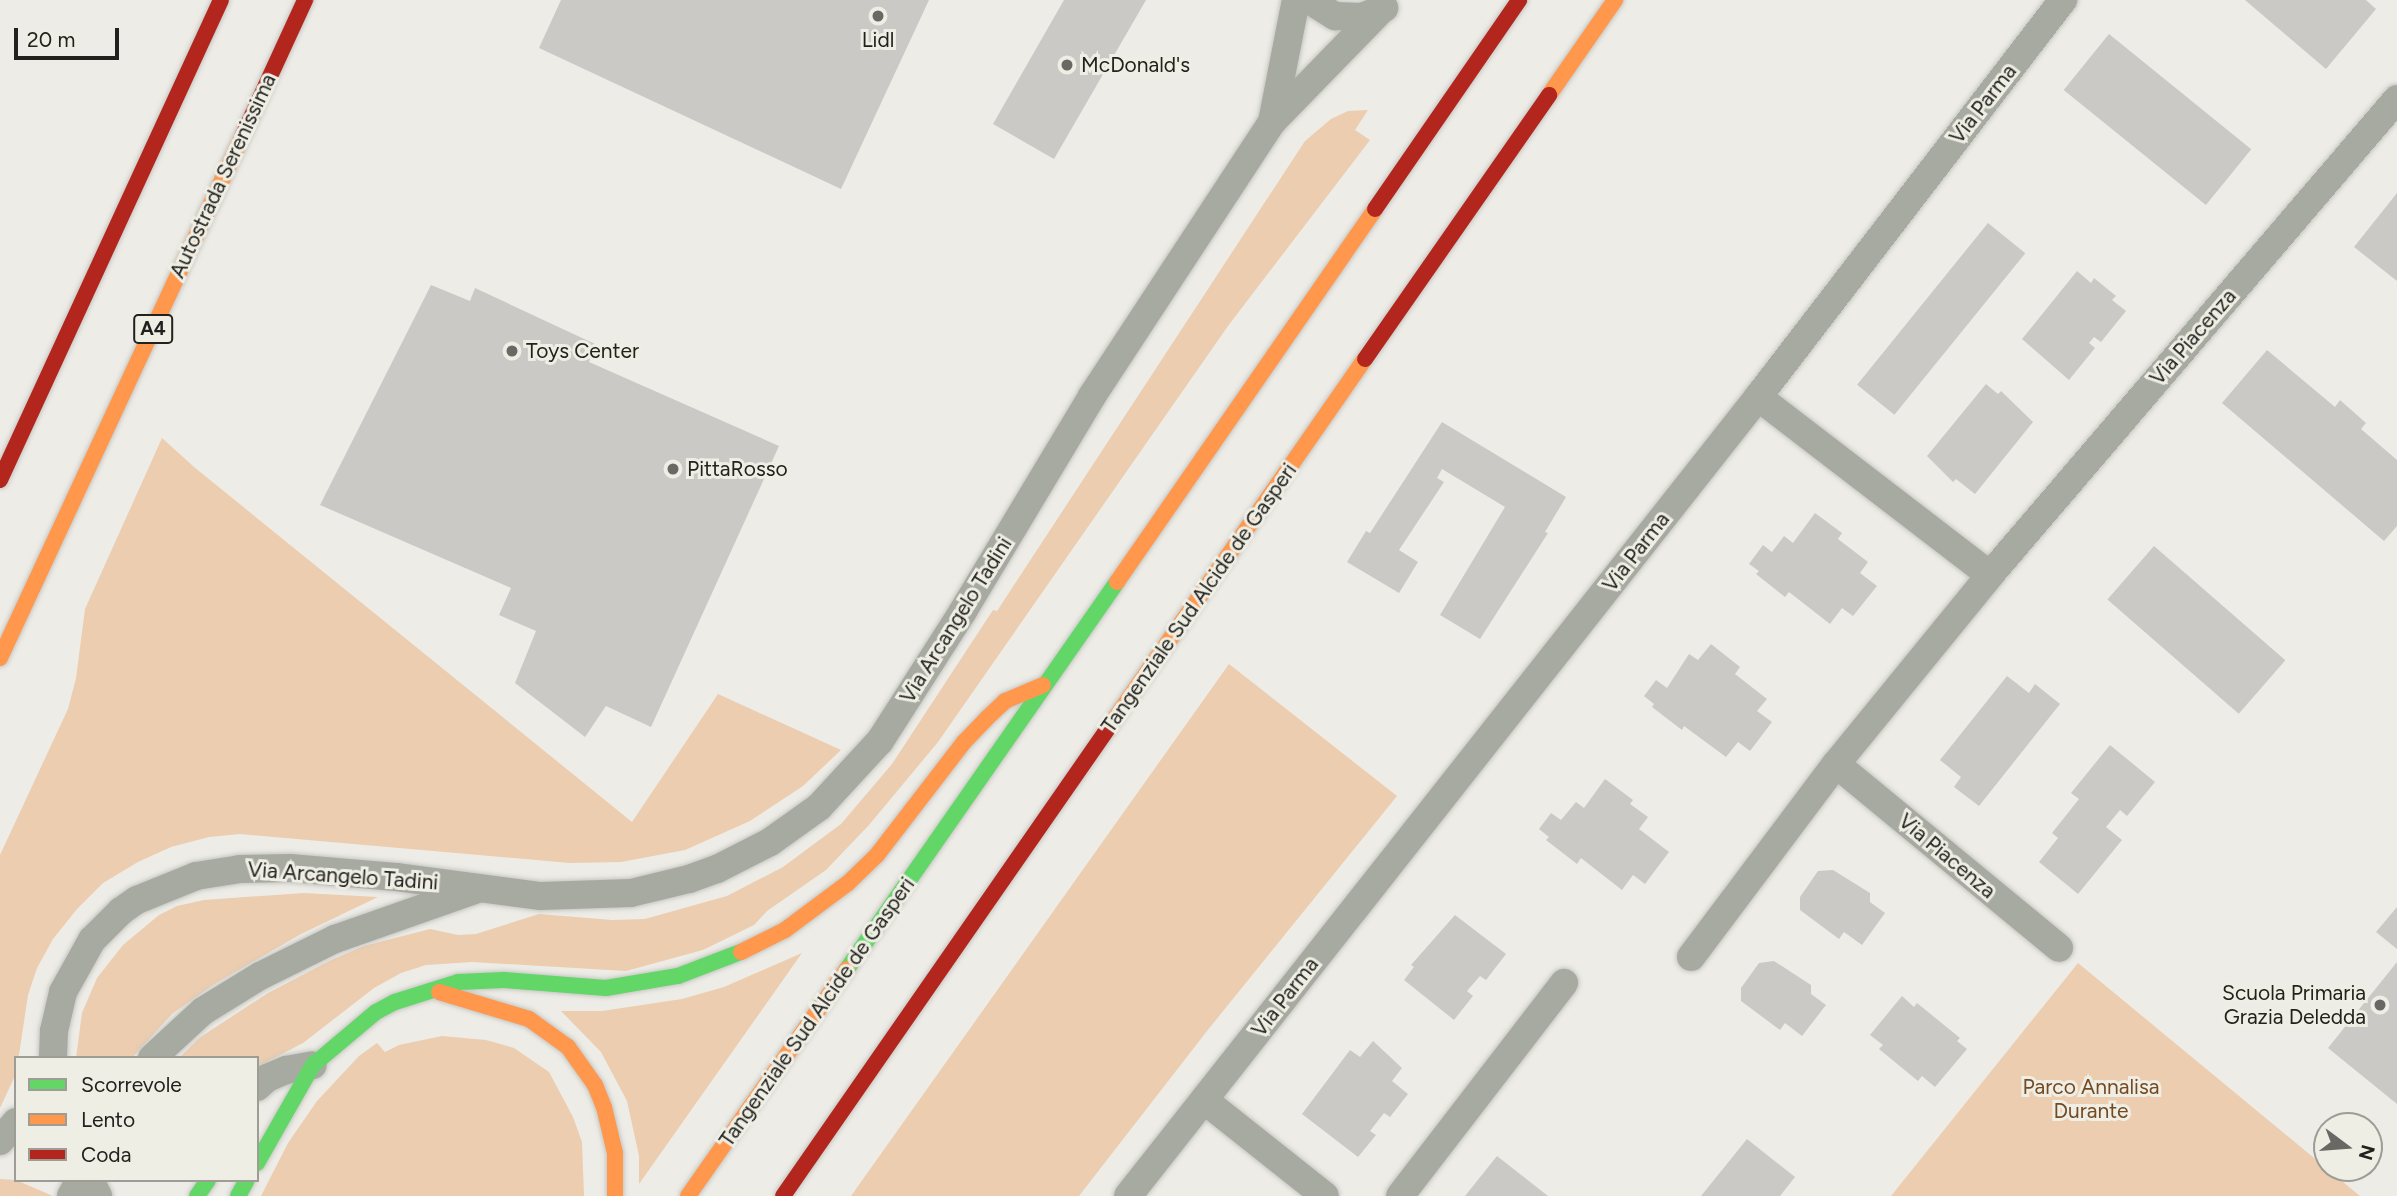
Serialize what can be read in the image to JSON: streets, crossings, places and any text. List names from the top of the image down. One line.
{"streets":{"main road":["Autostrada Serenissima","A4","Tangenziale Sud Alcide de Gasperi"],"street":["Via Parma","Via Piacenza","Via Arcangelo Tadini"]},"parks":["Parco Annalisa Durante"],"places":["Lidl","McDonald's","Toys Center","PittaRosso","Scuola Primaria Grazia Deledda"],"legend":["Scorrevole","Lento","Coda"],"scale_bar":"20 m","north":"right"}
